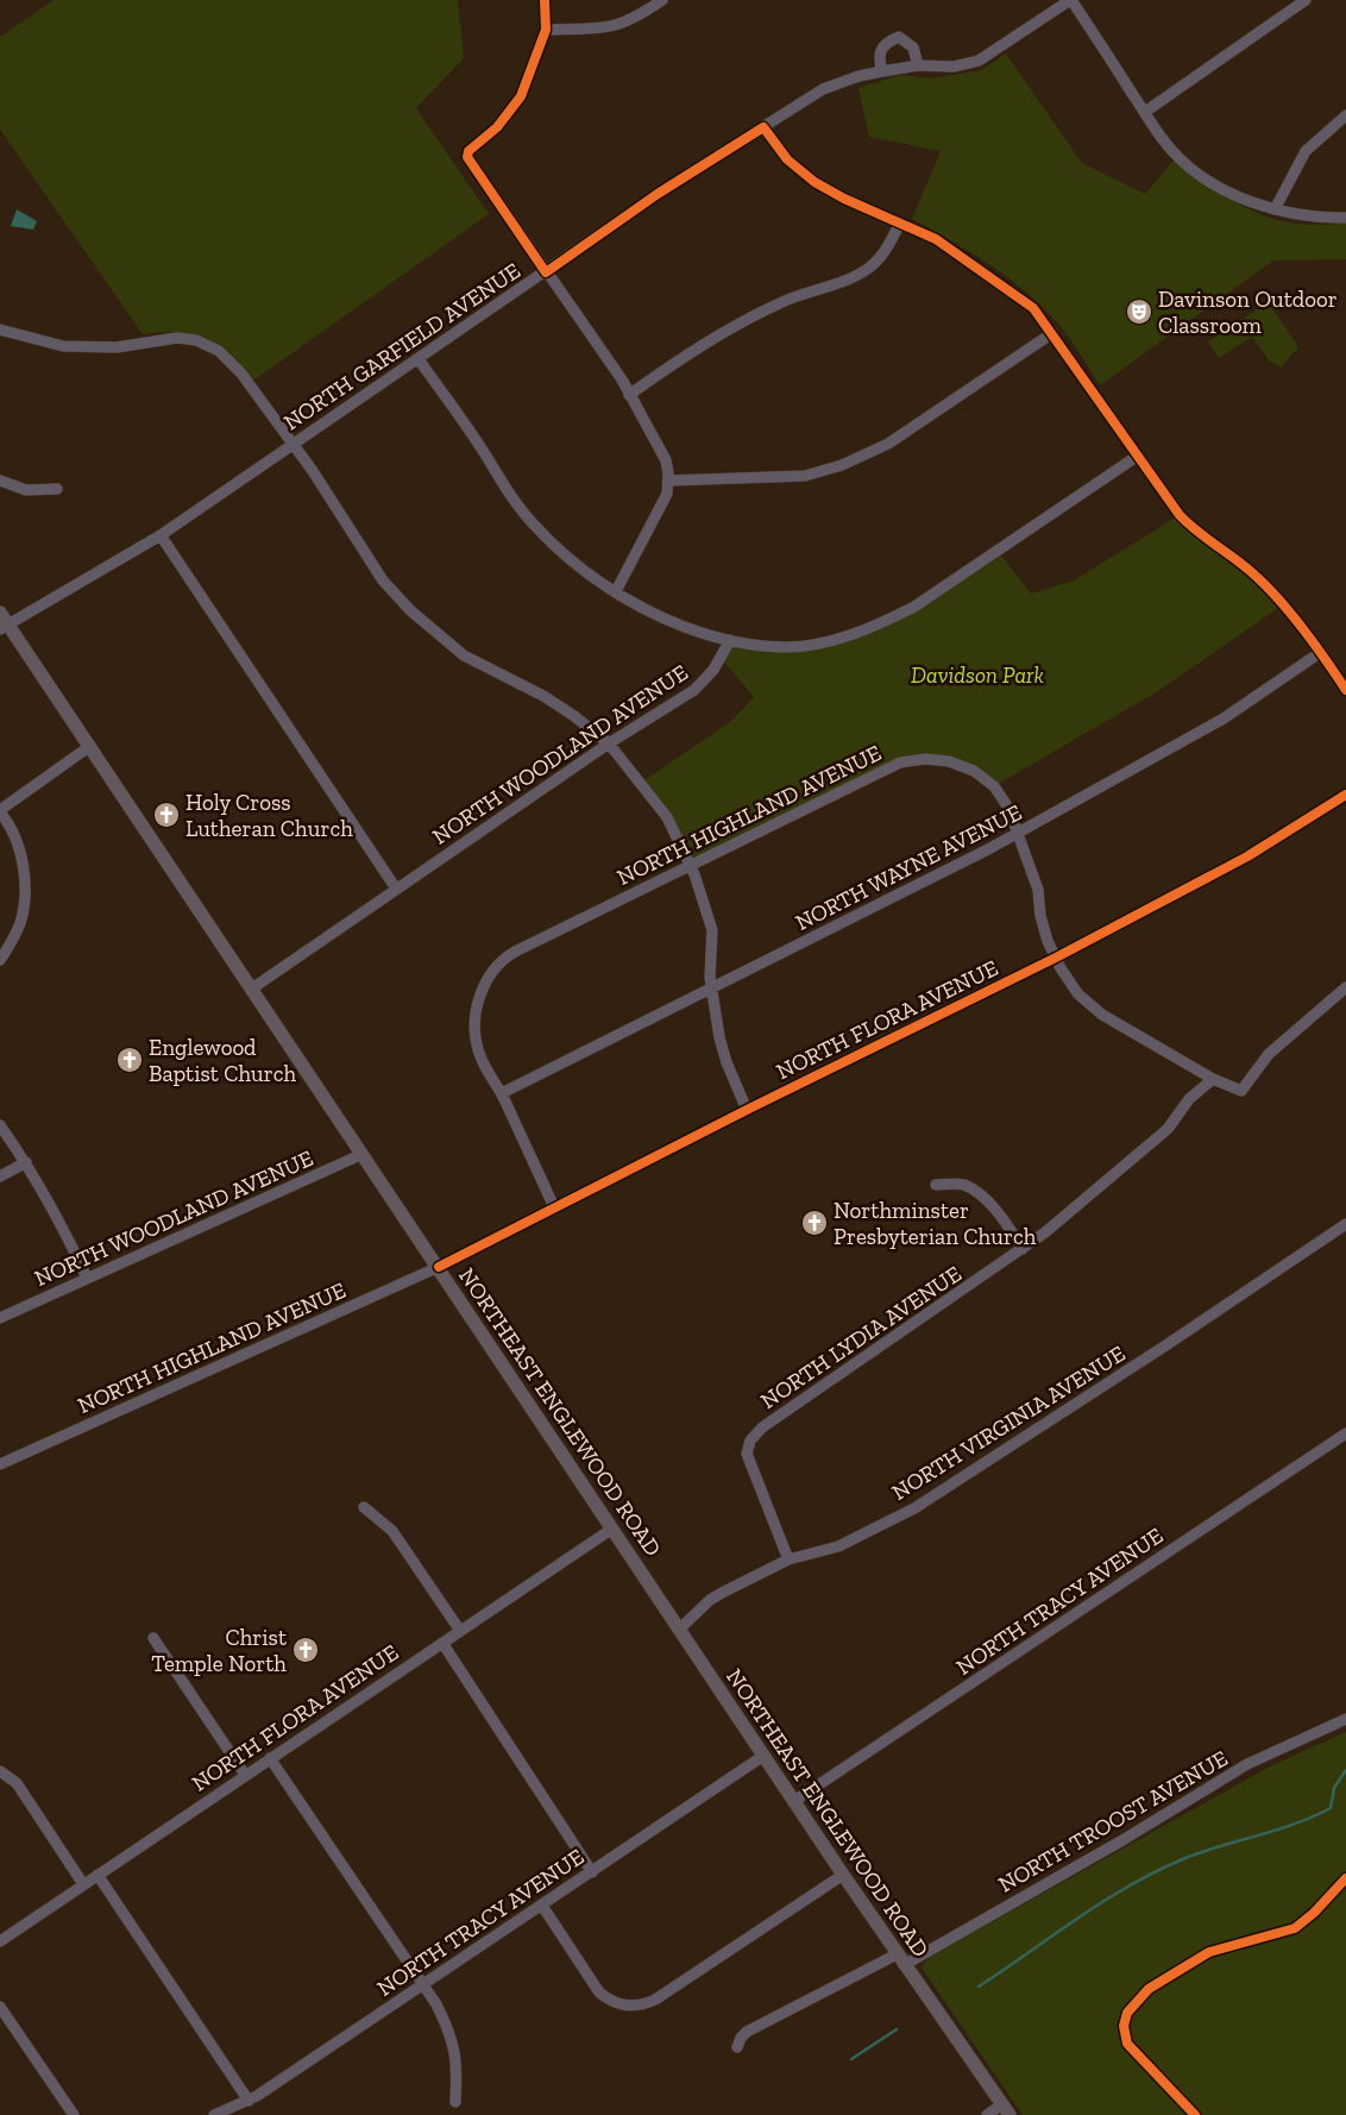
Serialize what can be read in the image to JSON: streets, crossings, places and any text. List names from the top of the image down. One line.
{"streets":{"main road":["NORTHEAST ENGLEWOOD ROAD"],"street":["NORTH GARFIELD AVENUE","NORTH WOODLAND AVENUE","NORTH HIGHLAND AVENUE","NORTH WAYNE AVENUE","NORTH FLORA AVENUE","NORTH LYDIA AVENUE","NORTH VIRGINIA AVENUE","NORTH TRACY AVENUE","NORTH TROOST AVENUE"]},"crossings":[["NORTH GARFIELD AVENUE","NORTHEAST ENGLEWOOD ROAD"],["NORTH WOODLAND AVENUE","NORTHEAST ENGLEWOOD ROAD"],["NORTH HIGHLAND AVENUE","NORTH WAYNE AVENUE"],["NORTH HIGHLAND AVENUE","NORTH FLORA AVENUE"],["NORTH HIGHLAND AVENUE","NORTH LYDIA AVENUE"],["NORTH HIGHLAND AVENUE","NORTHEAST ENGLEWOOD ROAD"],["NORTH FLORA AVENUE","NORTHEAST ENGLEWOOD ROAD"],["NORTH LYDIA AVENUE","NORTH VIRGINIA AVENUE"],["NORTHEAST ENGLEWOOD ROAD","NORTH VIRGINIA AVENUE"],["NORTHEAST ENGLEWOOD ROAD","NORTH TRACY AVENUE"],["NORTHEAST ENGLEWOOD ROAD","NORTH TROOST AVENUE"]],"parks":["Davidson Park"],"places":{"theatre":["Davinson Outdoor Classroom"],"church":["Holy Cross Lutheran Church","Englewood Baptist Church","Northminster Presbyterian Church","Christ Temple North"]}}
